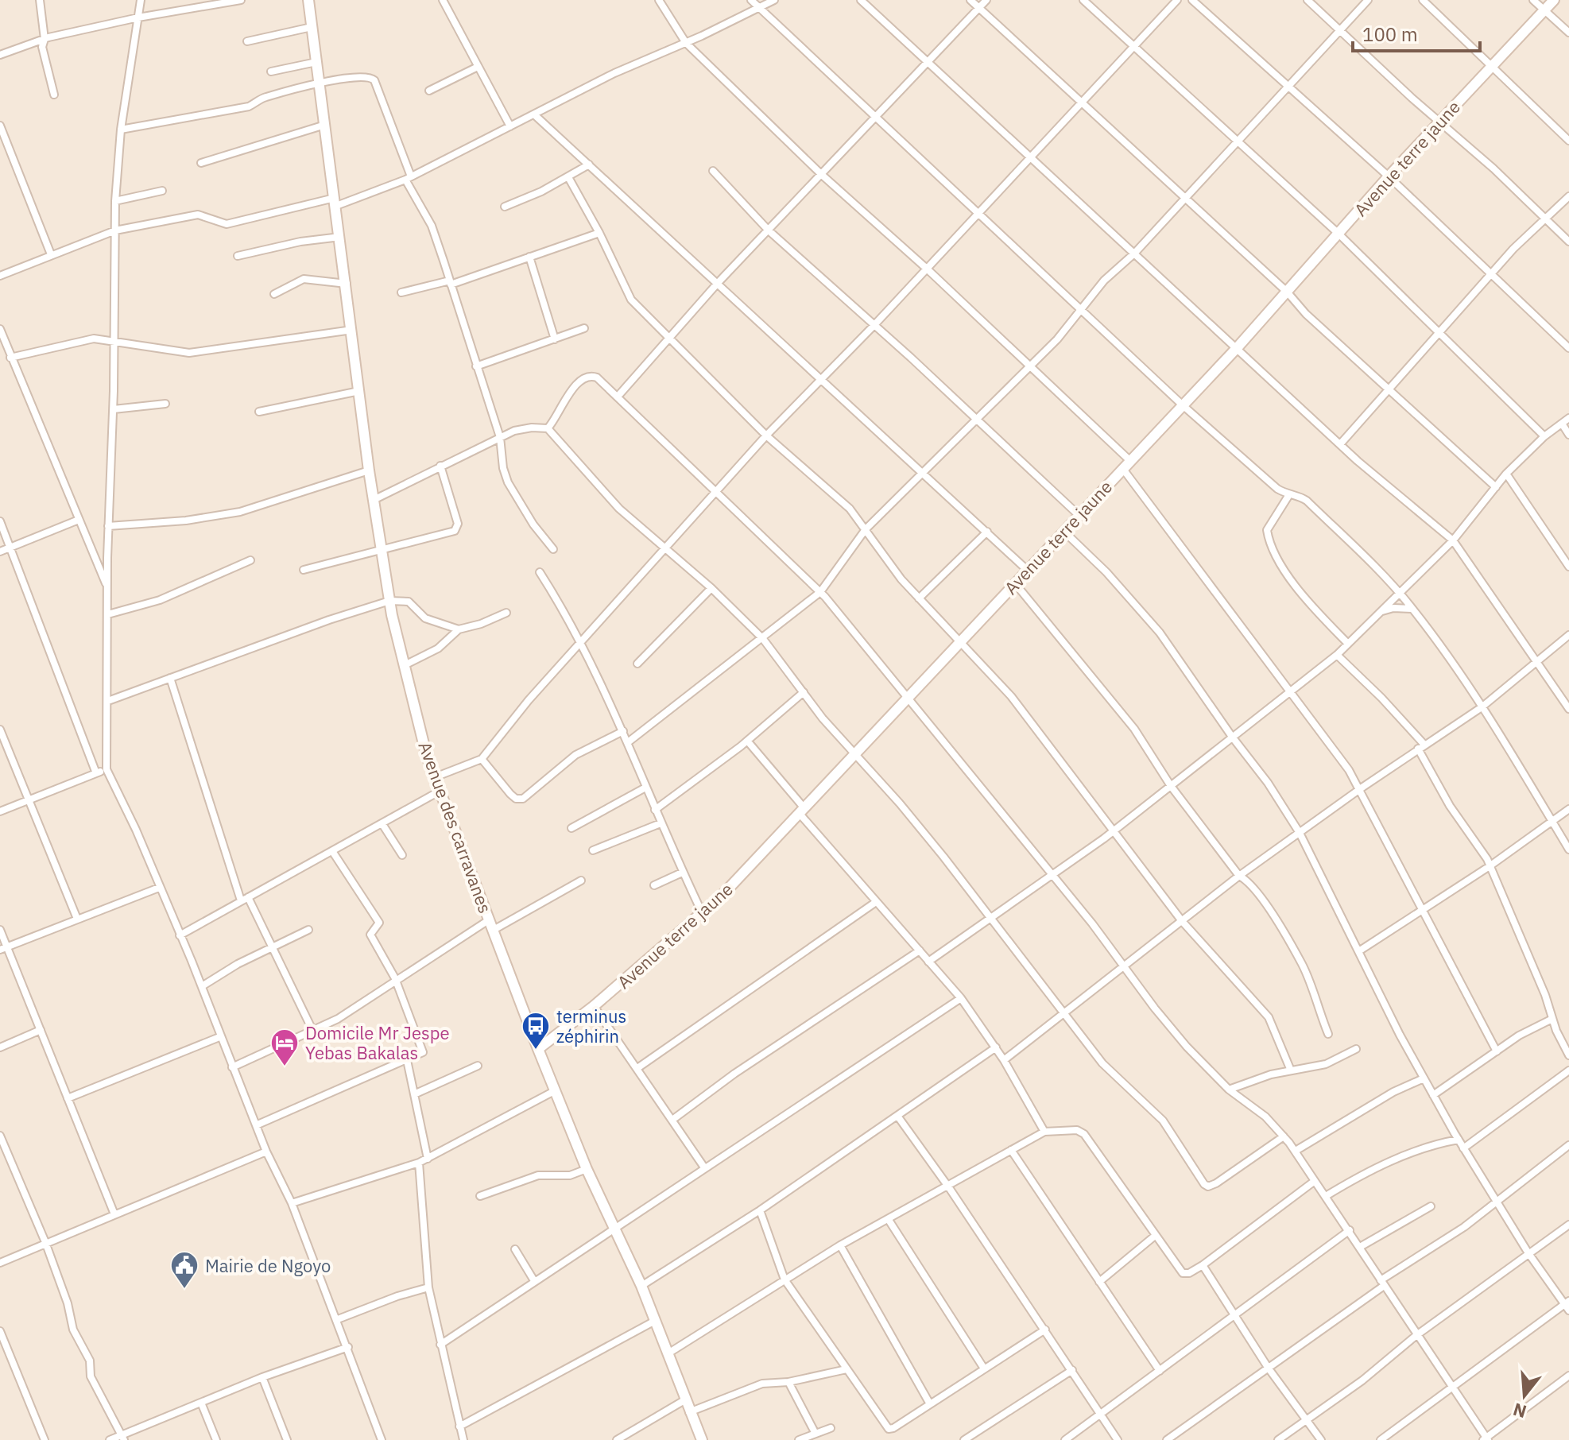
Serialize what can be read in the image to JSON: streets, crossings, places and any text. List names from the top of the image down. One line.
{"streets":{"street":["Avenue terre jaune","Avenue des carravanes"]},"crossings":[["Avenue terre jaune","Avenue des carravanes"]],"places":{"bus stop":["terminus zéphirin"],"hotel":["Domicile Mr Jespe Yebas Bakalas"],"public building":["Mairie de Ngoyo"]},"scale_bar":"100 m","north":"bottom"}
